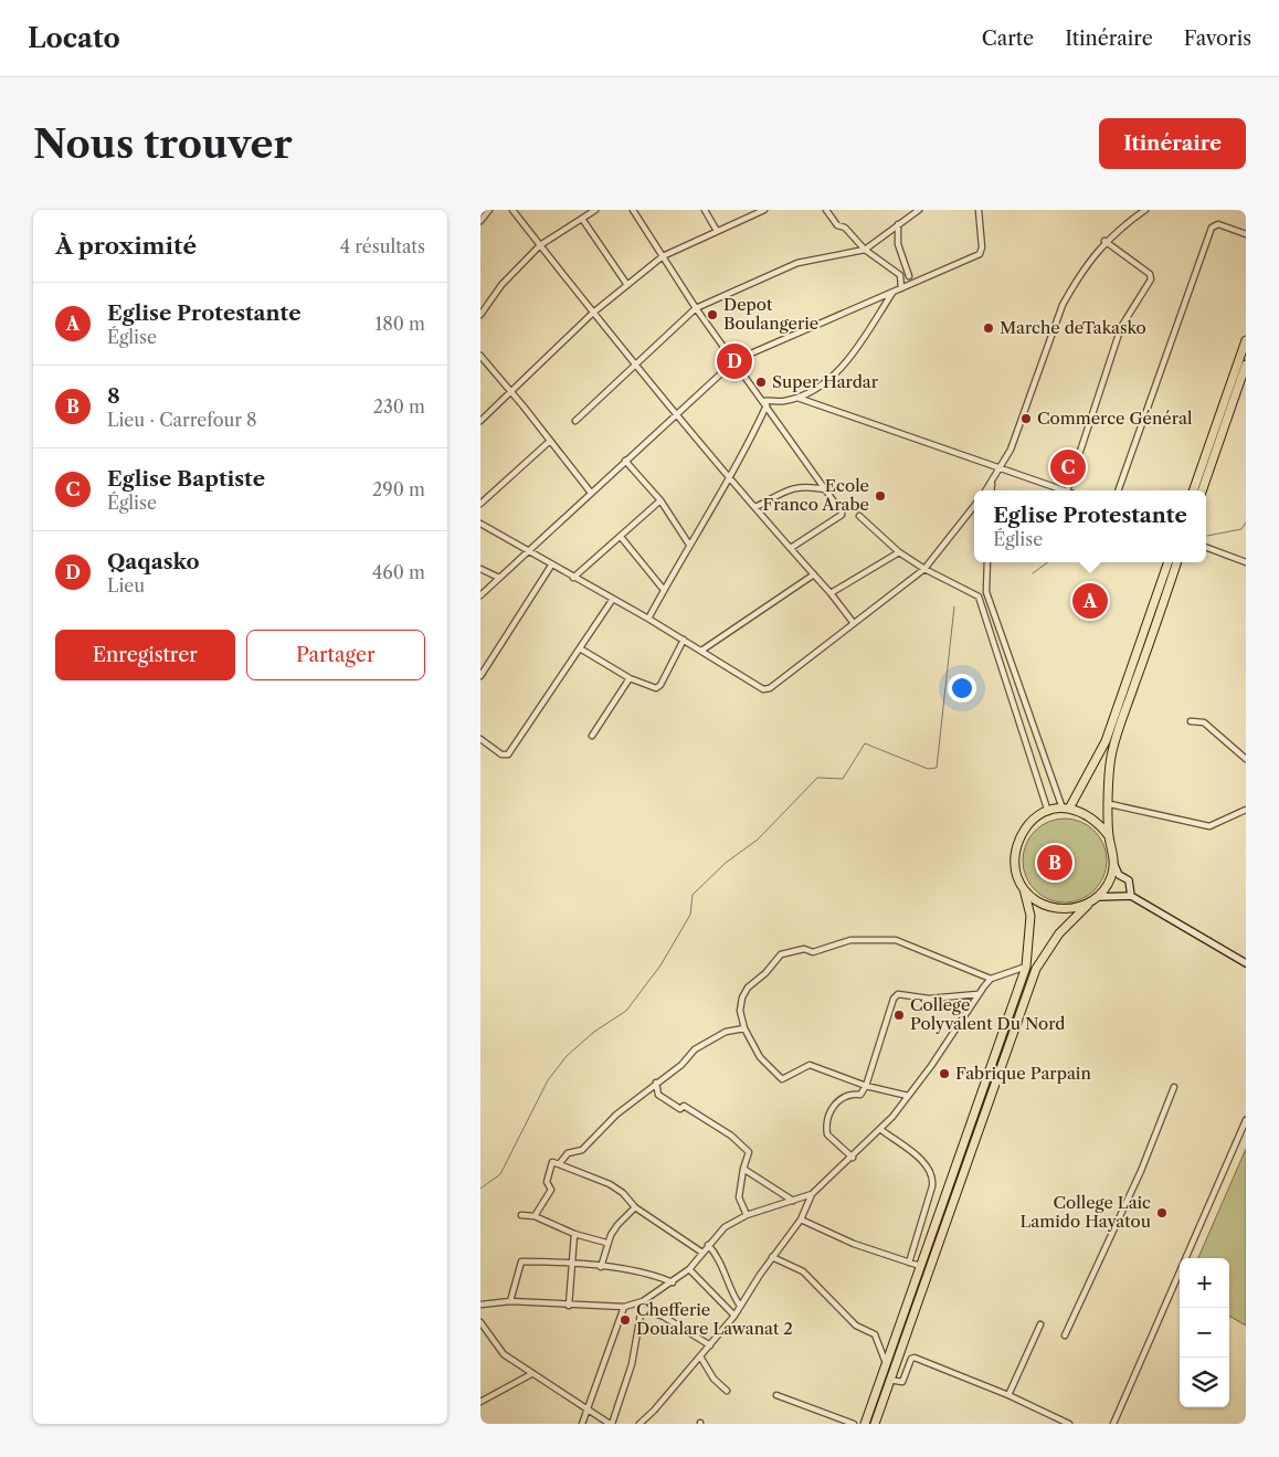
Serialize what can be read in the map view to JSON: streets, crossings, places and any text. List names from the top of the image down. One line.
{"places":["Depot Boulangerie","Marche deTakasko","Super Hardar","Commerce Général","Ecole Franco Arabe","College Polyvalent Du Nord","Fabrique Parpain","College Laic Lamido Hayatou","Chefferie Doualare Lawanat 2"],"page":{"header":"Locato","nav":["Carte","Itinéraire","Favoris"],"buttons":["Itinéraire",["Enregistrer","Partager"]],"title":"Nous trouver","heading":["À proximité","4 résultats"],"list":[{"mark":"A","name":"Eglise Protestante","note":"Église","value":"180 m"},{"mark":"B","name":"8","note":"Lieu · Carrefour 8","value":"230 m"},{"mark":"C","name":"Eglise Baptiste","note":"Église","value":"290 m"},{"mark":"D","name":"Qaqasko","note":"Lieu","value":"460 m"}],"pins":["D","C","A","B"],"popup":["Eglise Protestante","Église"],"map_buttons":["+","−"]}}
